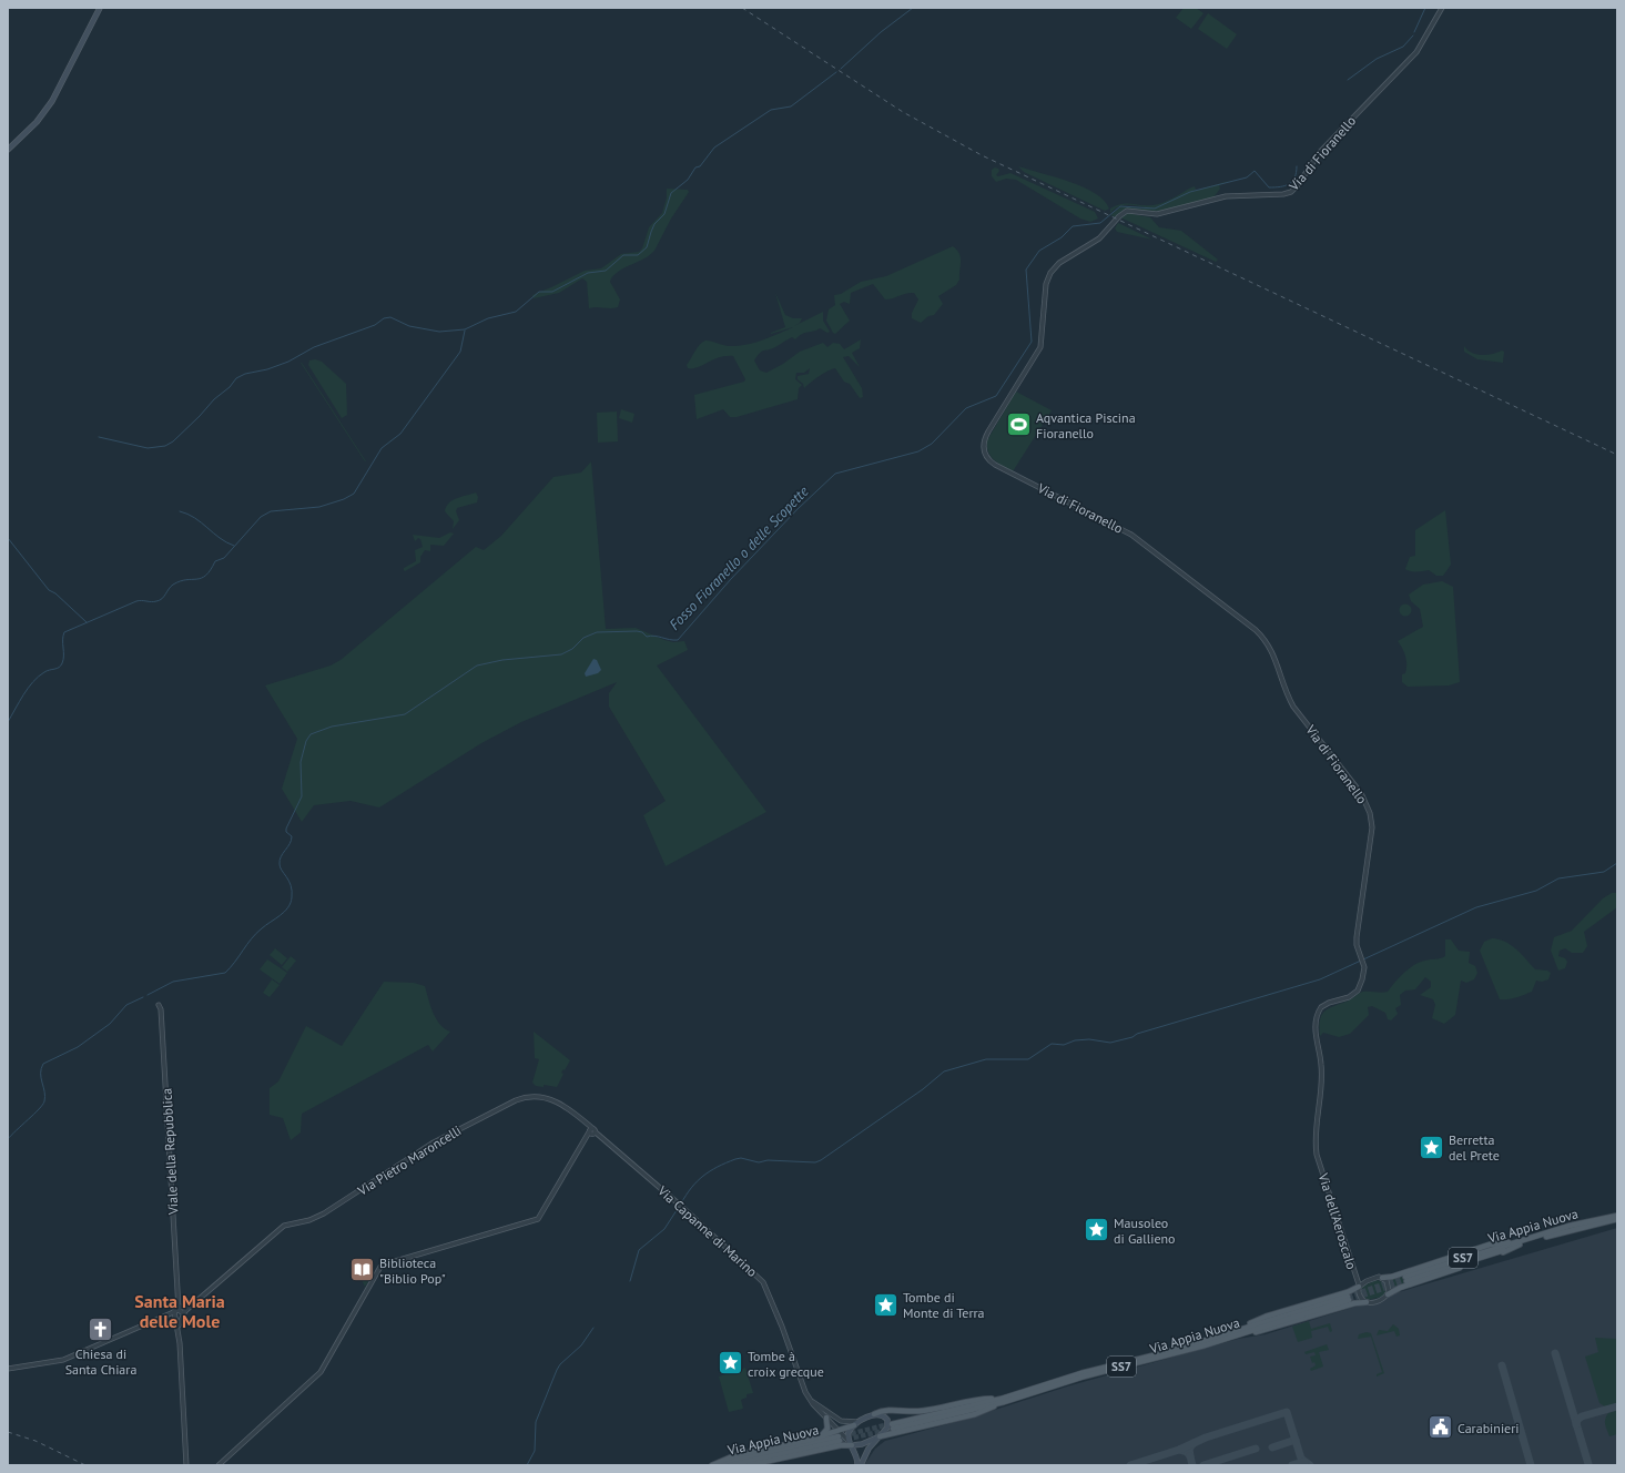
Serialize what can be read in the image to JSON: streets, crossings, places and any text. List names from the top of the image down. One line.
{"streets":{"main road":["Via Appia Nuova","SS7"],"street":["Via di Fioranello","Viale della Repubblica","Via Pietro Maroncelli","Via dell'Aeroscalo","Via Capanne di Marino"]},"crossings":[["Via di Fioranello","Via dell'Aeroscalo"],["Via Pietro Maroncelli","Via Capanne di Marino"],["Via Appia Nuova","Via Capanne di Marino"]],"districts":["Santa Maria delle Mole"],"water":["Fosso Fioranello o delle Scopette"],"places":{"sports":["Aqvantica Piscina Fioranello"],"place":["Berretta del Prete","Mausoleo di Gallieno","Tombe di Monte di Terra","Tombe à croix grecque"],"library":["Biblioteca \"Biblio Pop\""],"church":["Chiesa di Santa Chiara"],"public building":["Carabinieri"]}}
